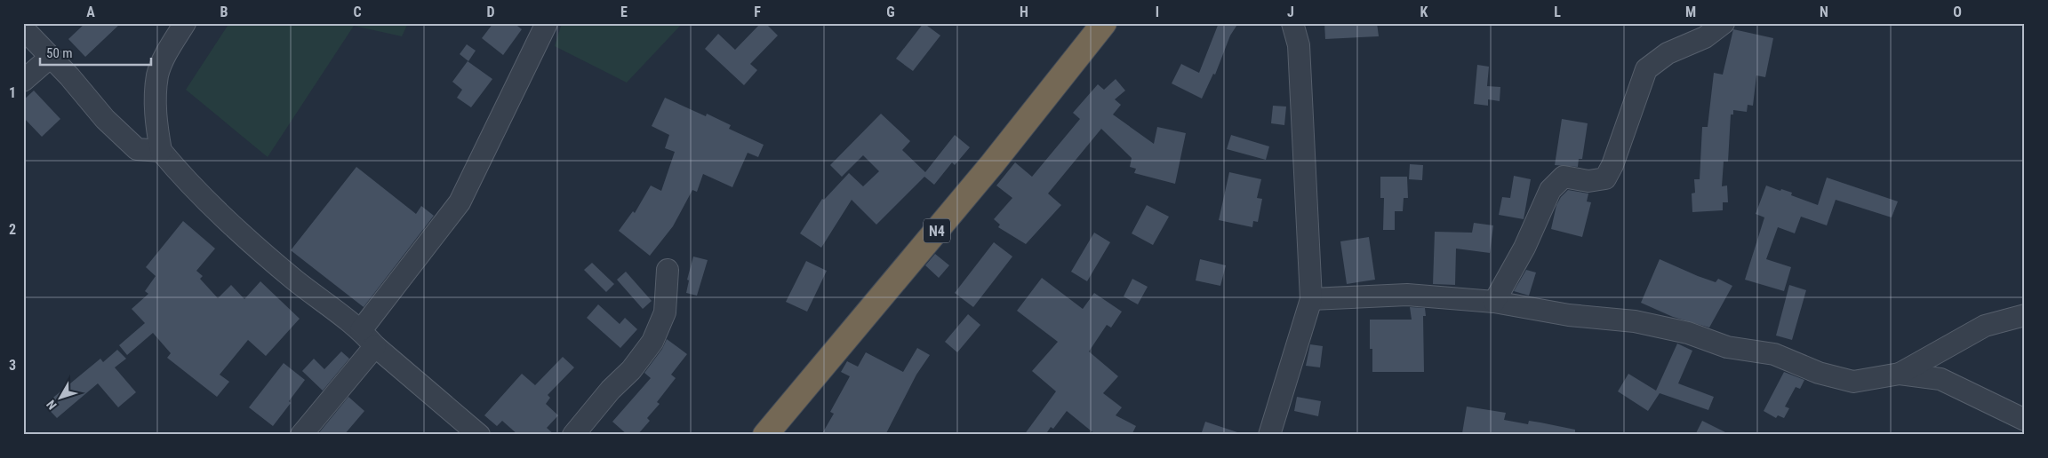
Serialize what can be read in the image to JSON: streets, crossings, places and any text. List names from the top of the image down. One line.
{"streets":{"highway":["N4"]},"scale_bar":"50 m","north":"bottom left","grid":{"columns":["A","B","C","D","E","F","G","H","I","J","K","L","M","N","O"],"rows":["1","2","3"]}}
